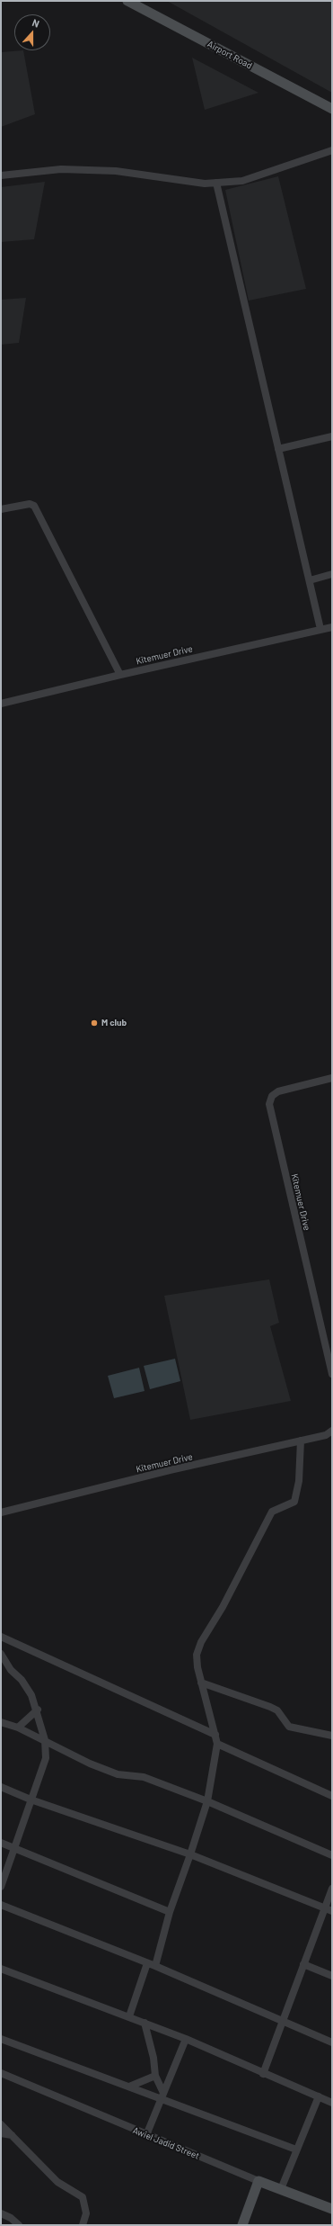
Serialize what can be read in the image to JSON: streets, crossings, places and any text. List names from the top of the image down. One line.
{"streets":{"street":["Airport Road","Kitemuer Drive","Awiel Jadid Street"]},"places":["M club"],"north":"top"}
